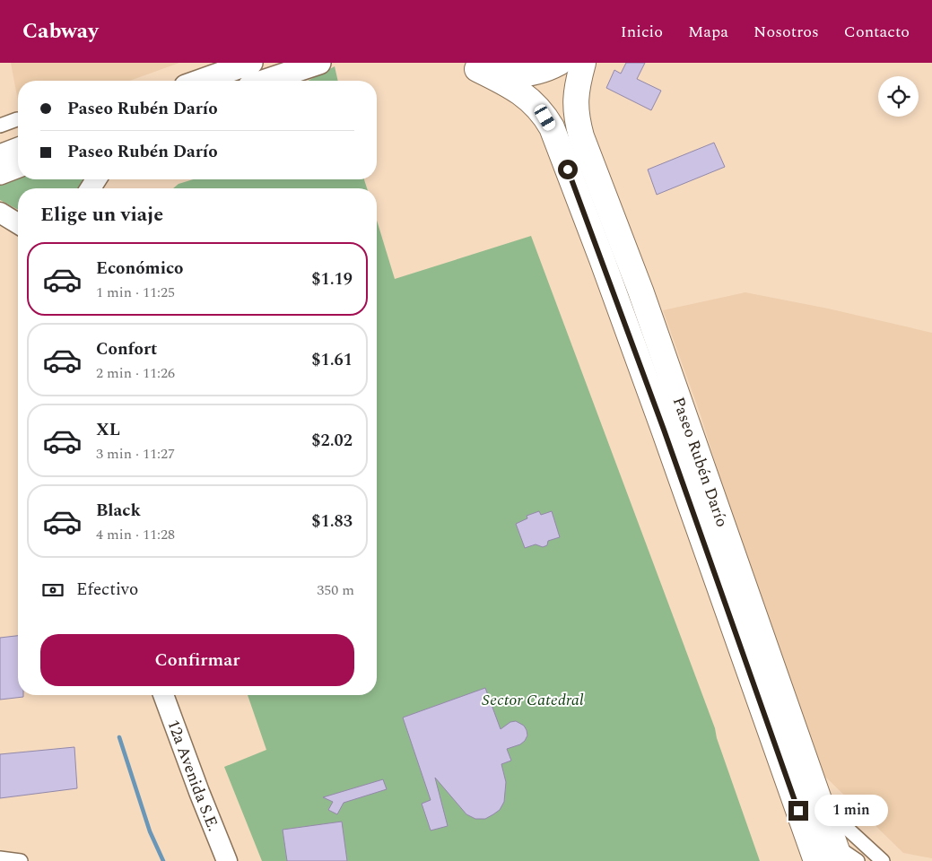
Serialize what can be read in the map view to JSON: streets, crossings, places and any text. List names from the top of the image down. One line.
{"streets":{"highway":["Paseo Rubén Darío"],"street":["12a Avenida S.E."]},"parks":["Sector Catedral"],"page":{"header":"Cabway","nav":["Inicio","Mapa","Nosotros","Contacto"],"banner":["Paseo Rubén Darío","Paseo Rubén Darío"],"heading":"Elige un viaje","list":[{"name":"Económico","note":"1 min · 11:25","value":"$1.19"},{"name":"Confort","note":"2 min · 11:26","value":"$1.61"},{"name":"XL","note":"3 min · 11:27","value":"$2.02"},{"name":"Black","note":"4 min · 11:28","value":"$1.83"}],"pay":["Efectivo","350 m"],"buttons":"Confirmar","bubble":"1 min"}}
